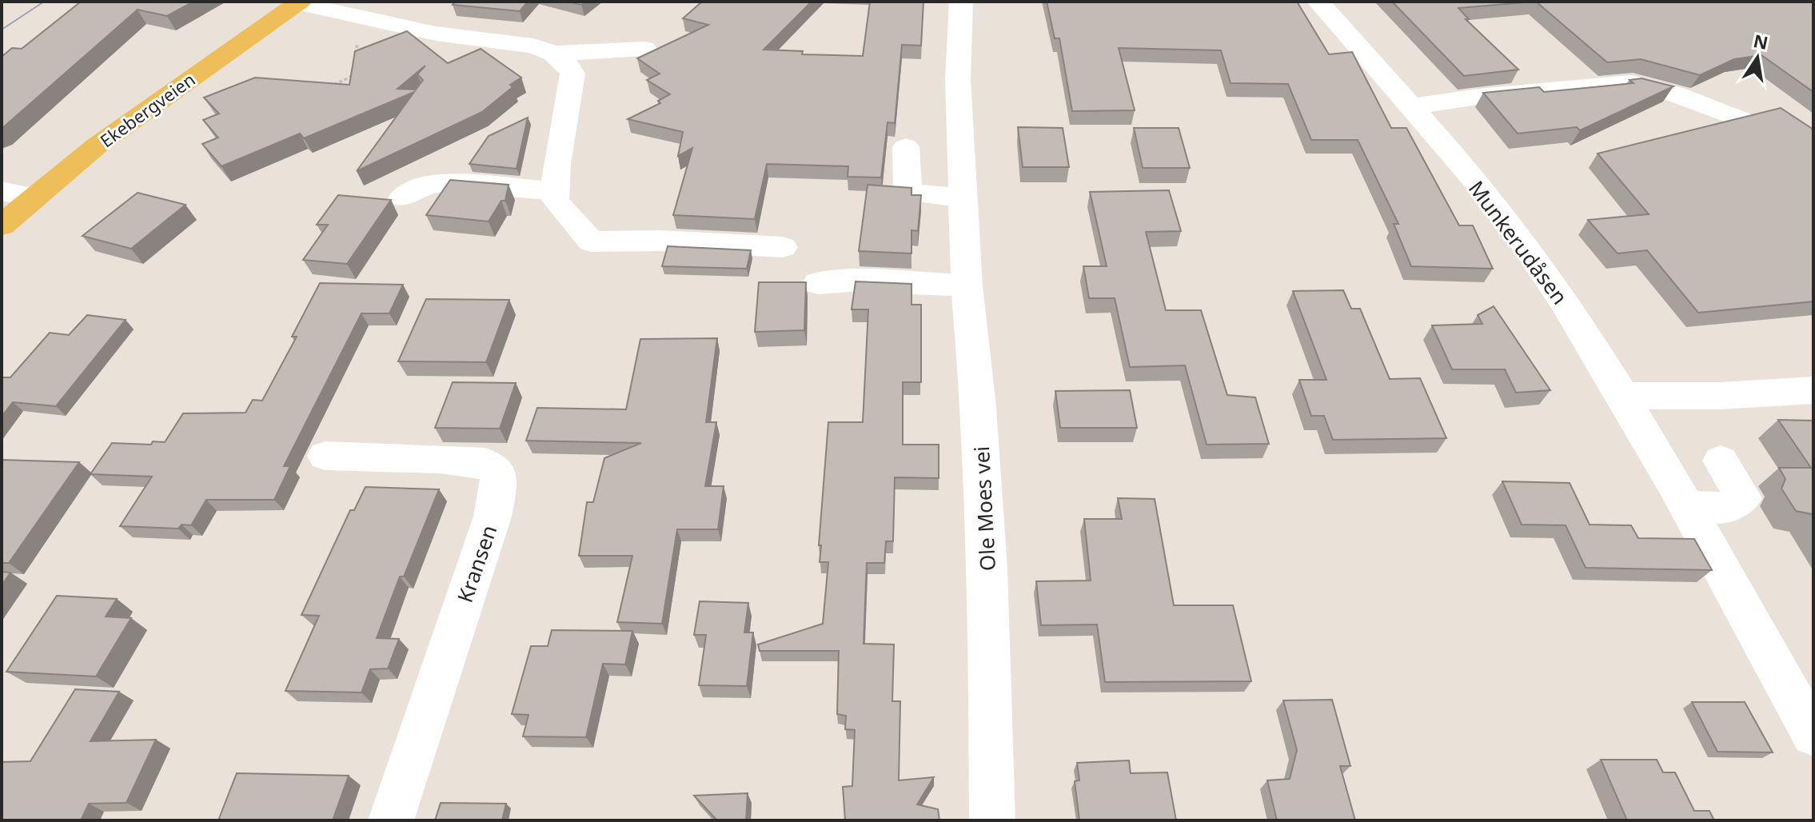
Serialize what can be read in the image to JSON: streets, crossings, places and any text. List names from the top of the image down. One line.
{"streets":{"main road":["Ekebergveien"],"street":["Munkerudåsen","Ole Moes vei","Kransen"]},"north":"top"}
